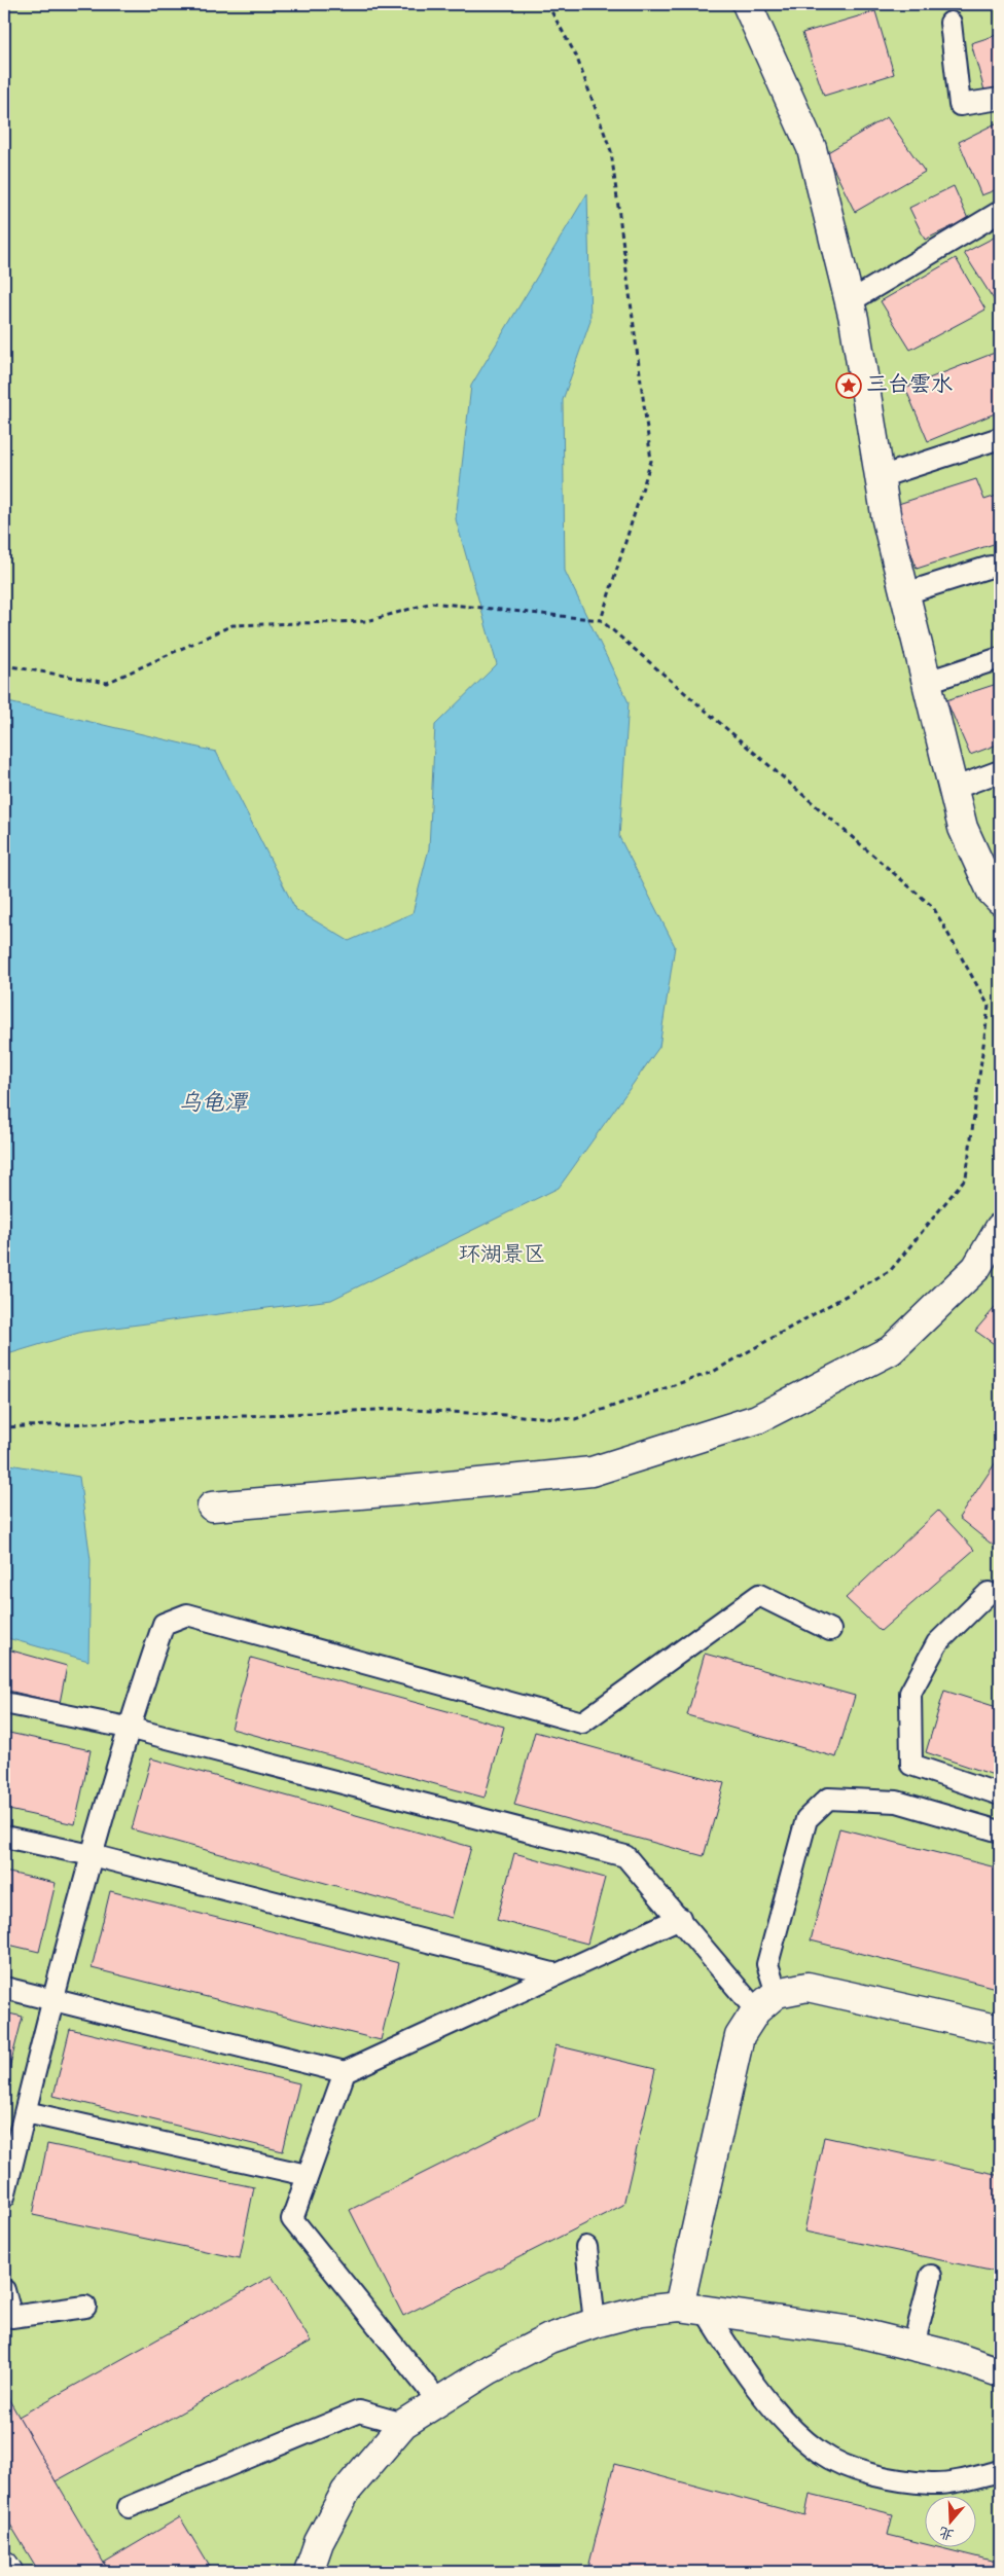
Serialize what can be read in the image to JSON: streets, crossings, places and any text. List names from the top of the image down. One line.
{"water":["乌龟潭"],"parks":["环湖景区"],"places":{"place":["三台雲水"]},"north":"bottom"}
